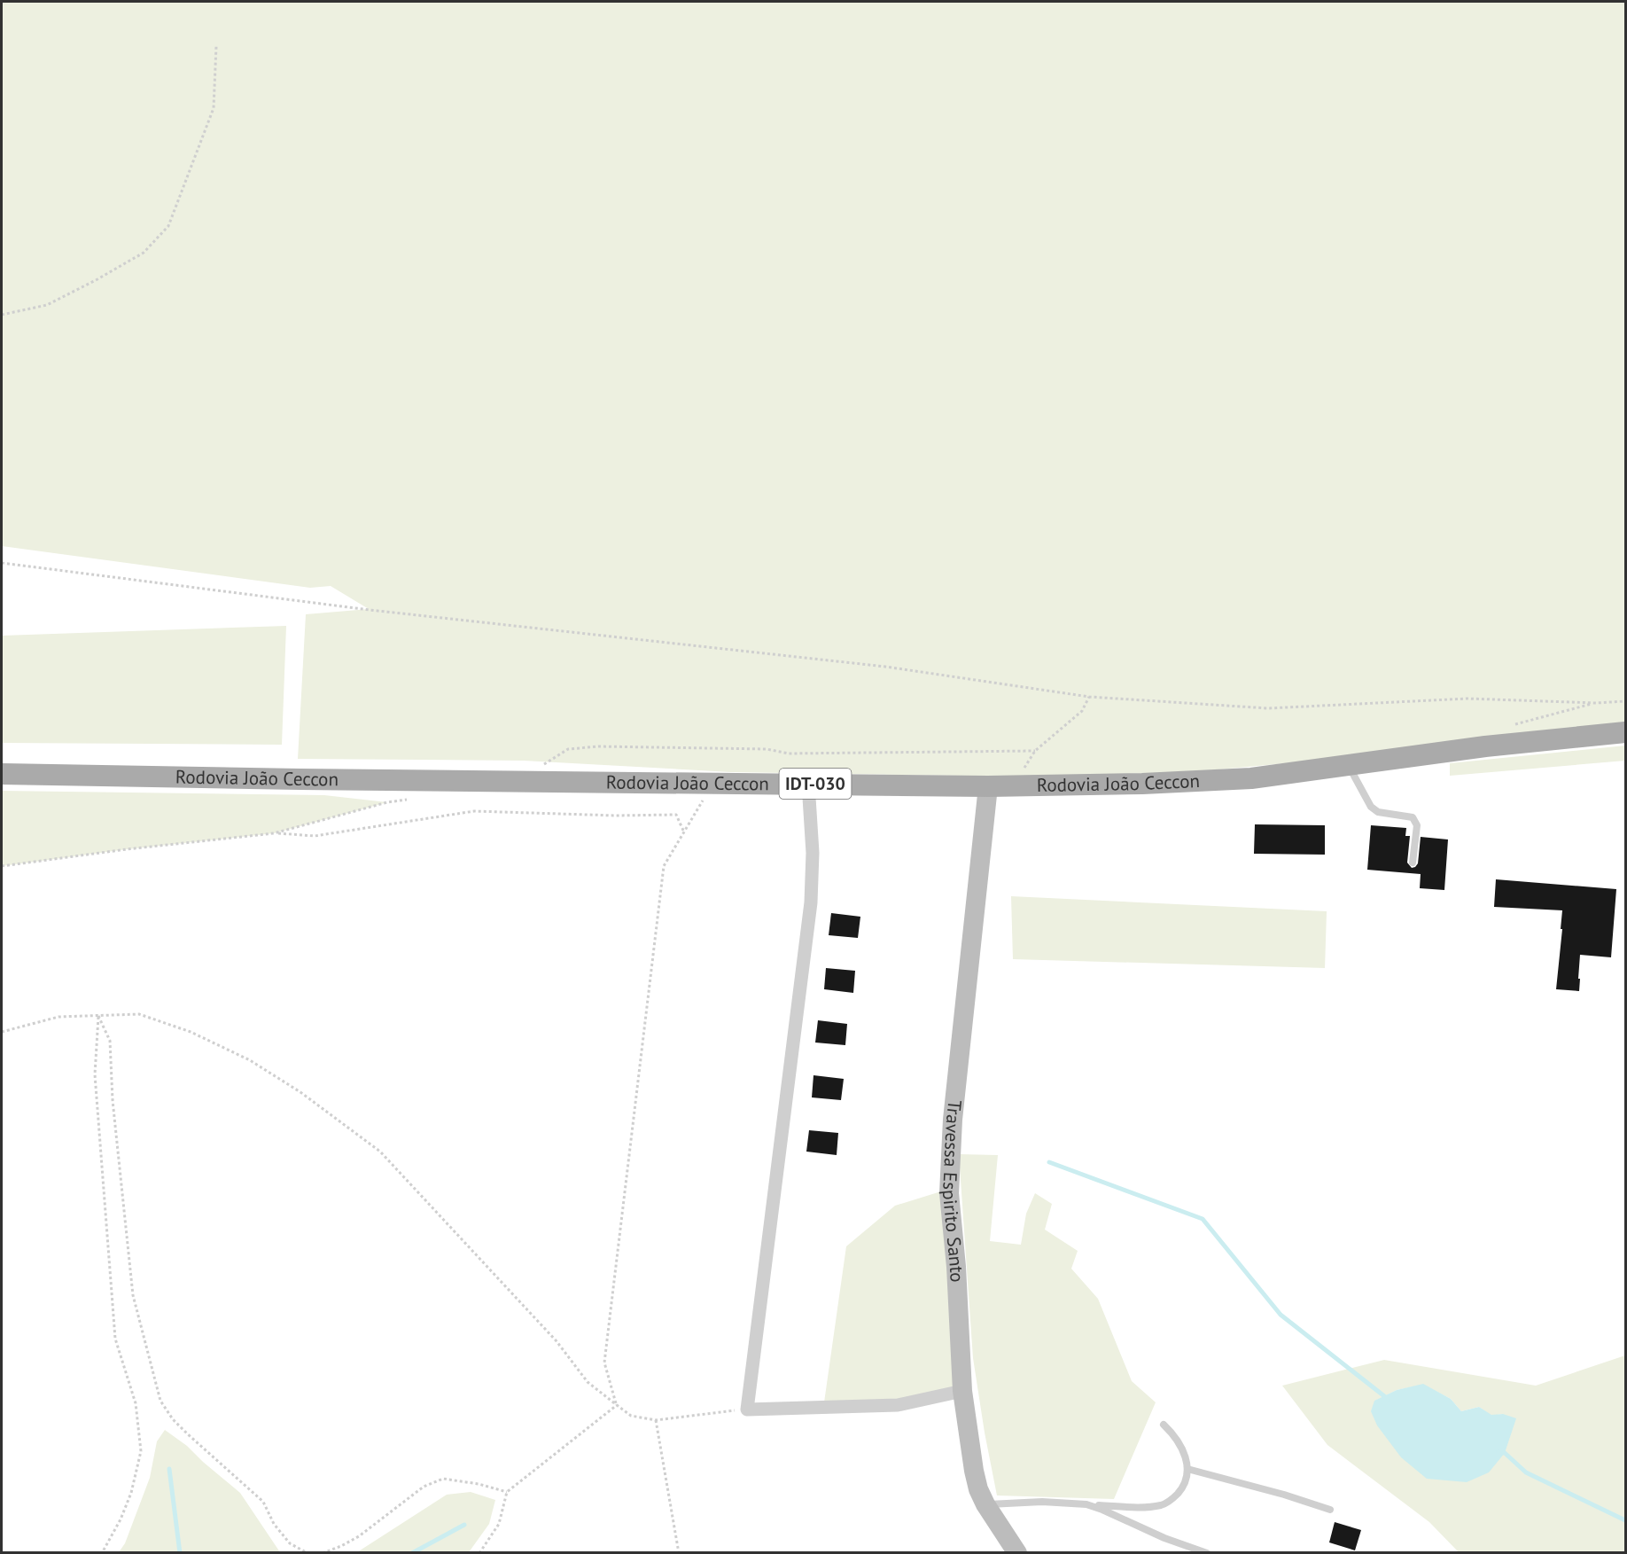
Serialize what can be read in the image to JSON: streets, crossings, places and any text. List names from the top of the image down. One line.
{"streets":{"main road":["Rodovia João Ceccon","IDT-030"],"street":["Travessa Espirito Santo"]},"crossings":[["Rodovia João Ceccon","Travessa Espirito Santo"]]}
